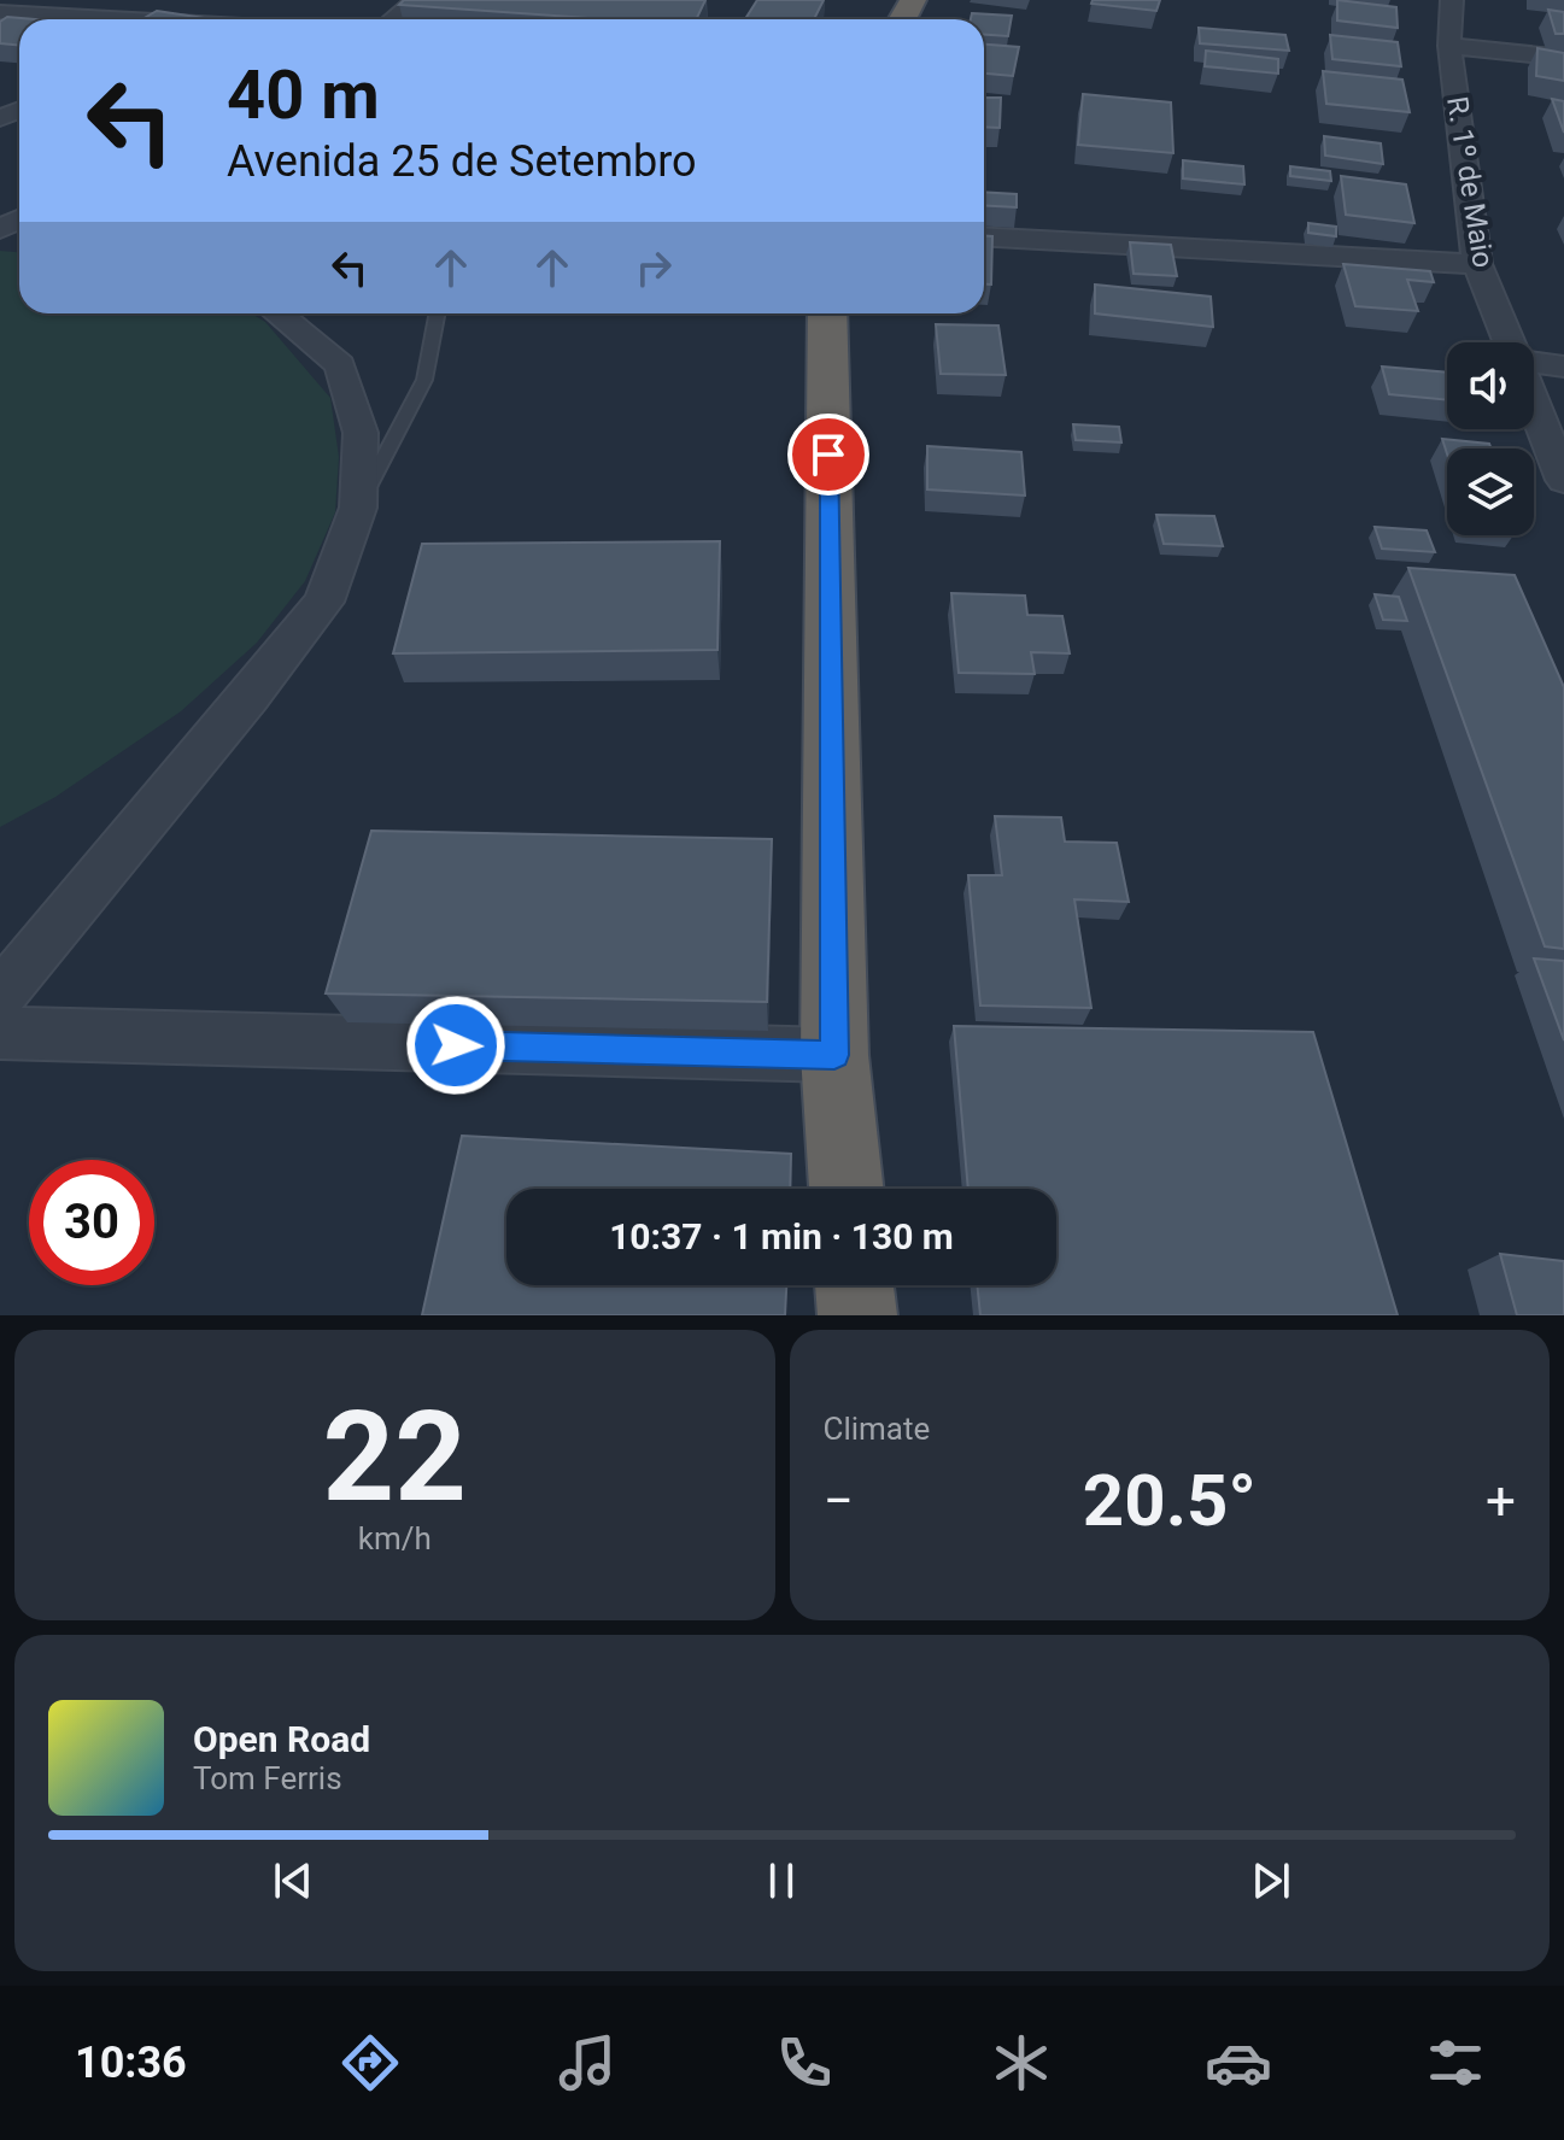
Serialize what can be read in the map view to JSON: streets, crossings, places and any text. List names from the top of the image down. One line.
{"streets":{"street":["R. 1º de Maio"]},"page":{"turn":["40 m","Avenida 25 de Setembro"],"limit":"30","trip":"10:37 · 1 min · 130 m","tile":[["22","km/h"],"Climate"],"heat":["−","20.5°","+"],"song":["Open Road","Tom Ferris"],"tabs":"10:36"}}
